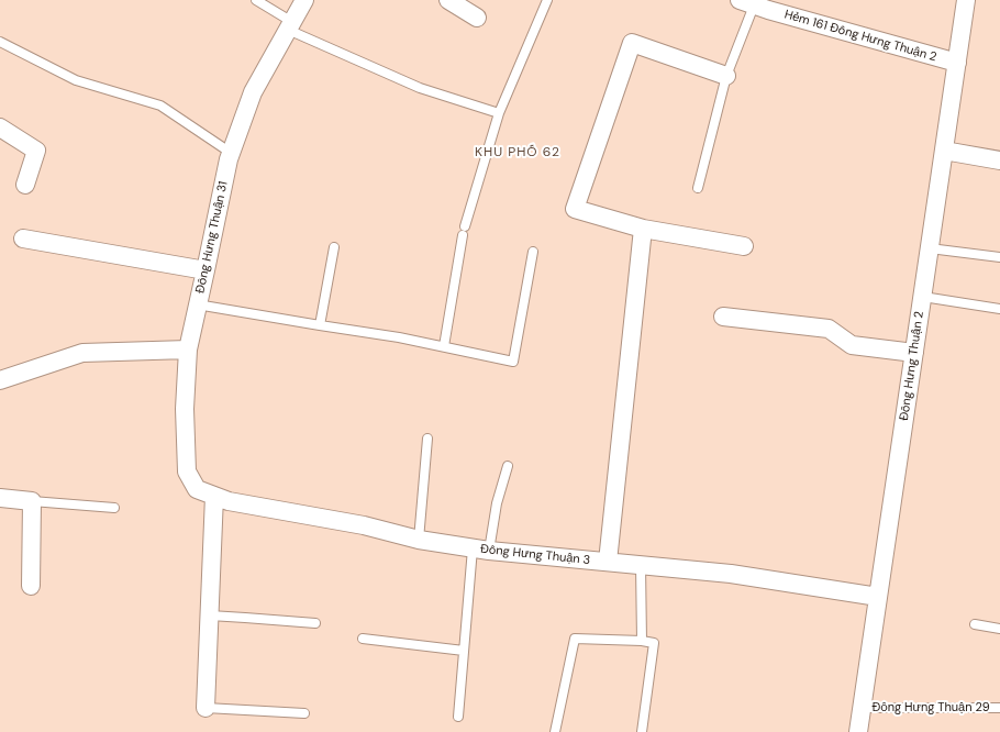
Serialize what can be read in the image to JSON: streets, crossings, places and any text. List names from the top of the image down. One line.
{"streets":{"street":["Hẻm 161 Đông Hưng Thuận 2","Đông Hưng Thuận 31","Đông Hưng Thuận 2","Đông Hưng Thuận 3"],"lane":["Đông Hưng Thuận 29"]},"crossings":[["Hẻm 161 Đông Hưng Thuận 2","Đông Hưng Thuận 2"],["Đông Hưng Thuận 31","Đông Hưng Thuận 3"],["Đông Hưng Thuận 2","Đông Hưng Thuận 3"],["Đông Hưng Thuận 2","Đông Hưng Thuận 29"]],"districts":["KHU PHỐ 62"]}
